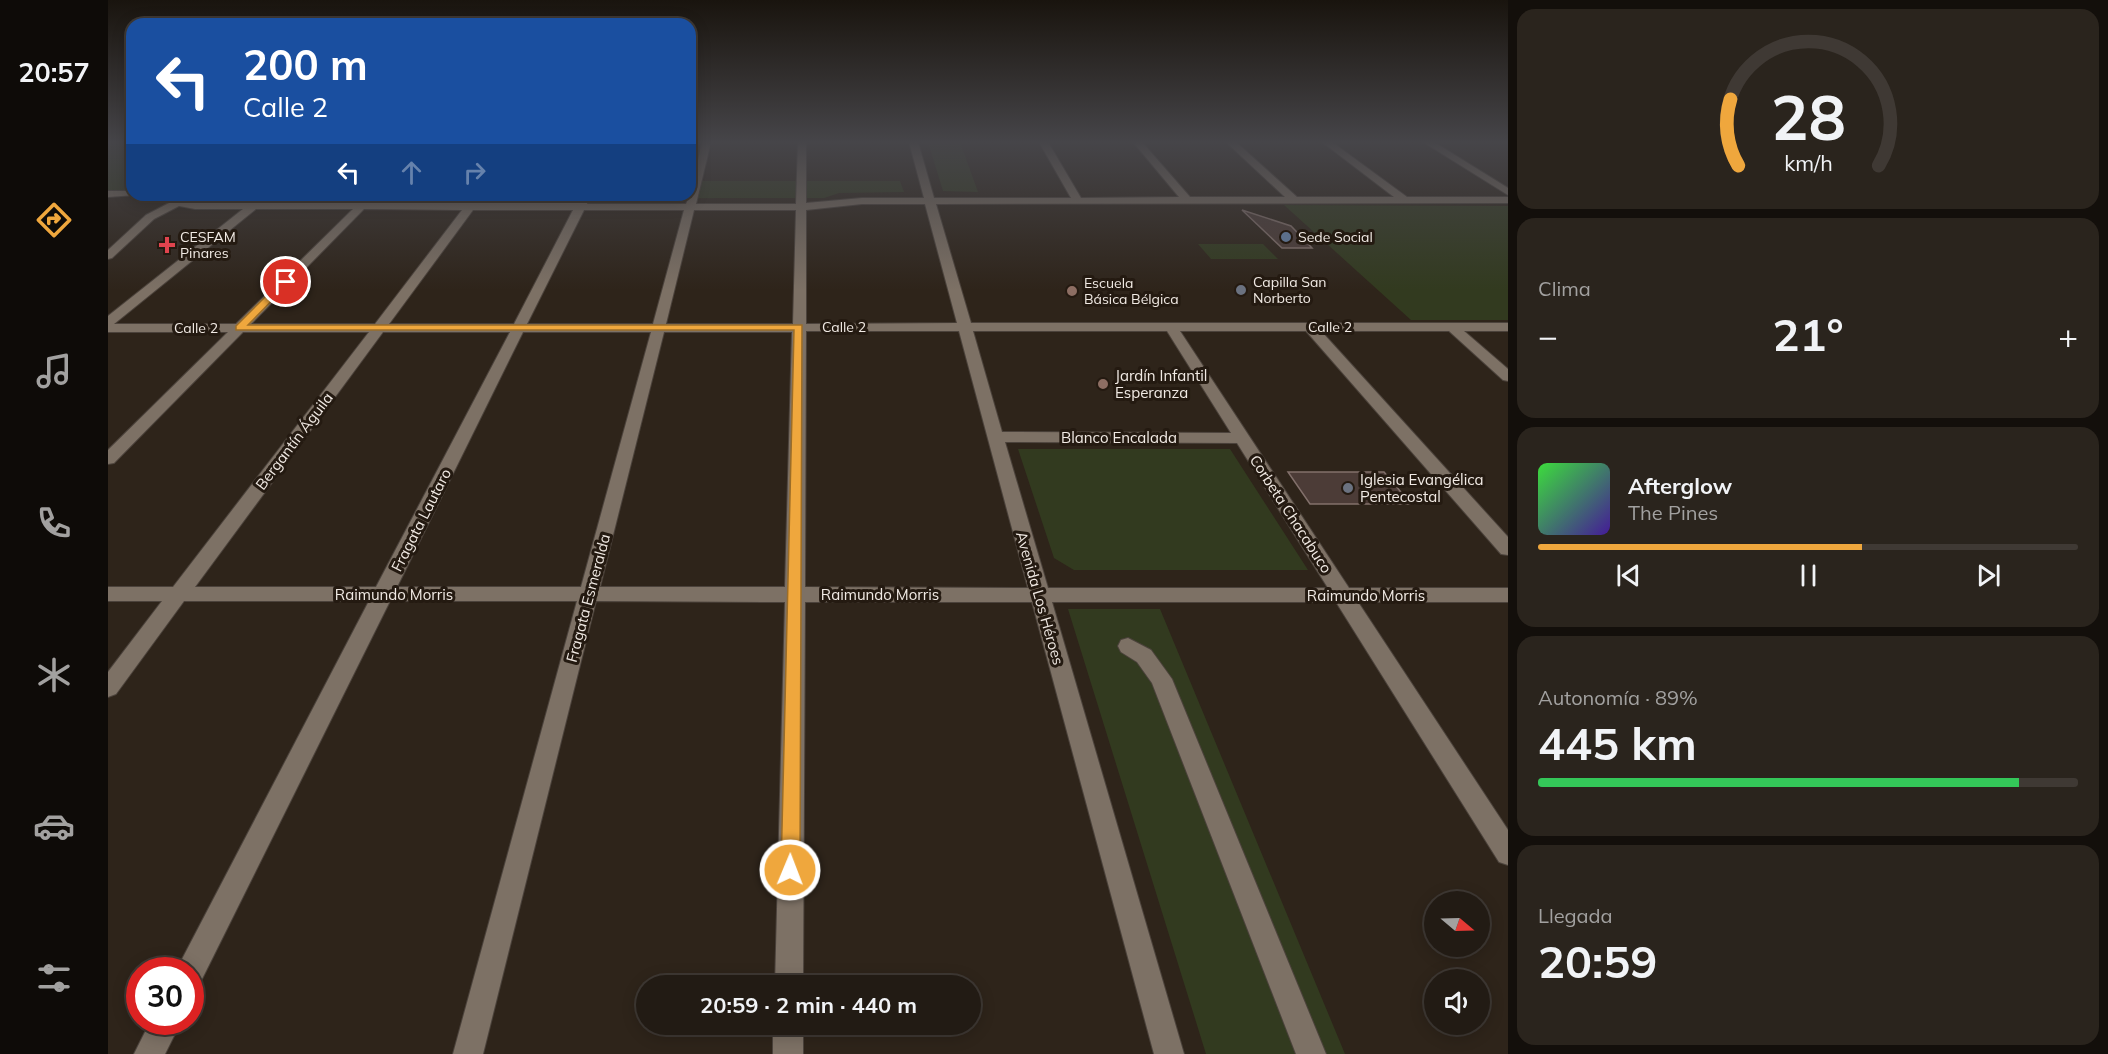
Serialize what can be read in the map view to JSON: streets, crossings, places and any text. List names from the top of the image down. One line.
{"streets":{"street":["Calle 2","Blanco Encalada","Bergantín Águila","Corbeta Chacabuco","Fragata Lautaro","Raimundo Morris","Fragata Esmeralda","Avenida Los Héroes"]},"crossings":[["Calle 2","Bergantín Águila"],["Calle 2","Corbeta Chacabuco"],["Calle 2","Fragata Lautaro"],["Calle 2","Fragata Esmeralda"],["Calle 2","Avenida Los Héroes"],["Blanco Encalada","Corbeta Chacabuco"],["Blanco Encalada","Avenida Los Héroes"],["Bergantín Águila","Raimundo Morris"],["Corbeta Chacabuco","Raimundo Morris"],["Fragata Lautaro","Raimundo Morris"],["Raimundo Morris","Fragata Esmeralda"],["Raimundo Morris","Avenida Los Héroes"]],"places":{"other":["Sede Social","Capilla San Norberto","Escuela Básica Bélgica","Jardín Infantil Esperanza","Iglesia Evangélica Pentecostal"],"health":["CESFAM Pinares"]},"north":"right","page":{"tabs":"20:57","turn":["200 m","Calle 2"],"tile":["Clima",["Autonomía · 89%","445 km"],["Llegada","20:59"]],"heat":["−","21°","+"],"song":["Afterglow","The Pines"],"limit":"30","trip":"20:59 · 2 min · 440 m","gauge":["28","km/h"]}}
